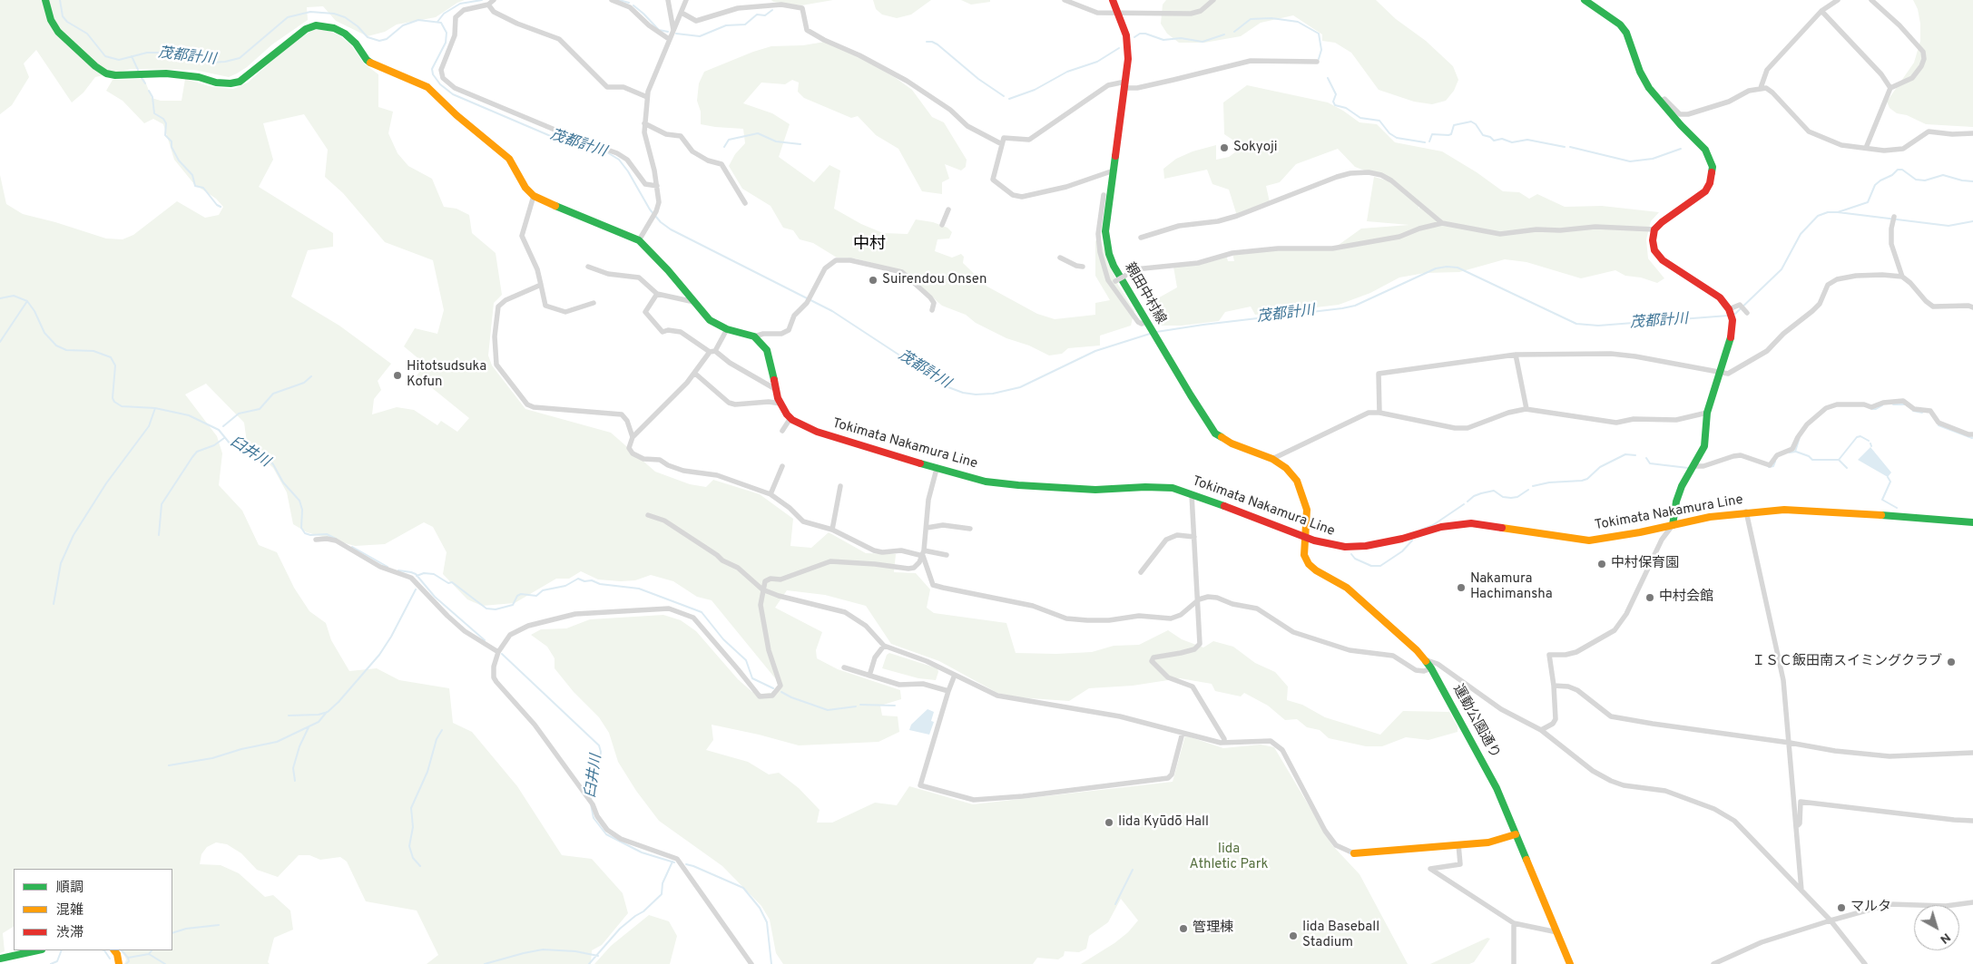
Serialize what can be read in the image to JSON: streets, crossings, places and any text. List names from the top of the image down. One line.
{"streets":{"main road":["親田中村線","Tokimata Nakamura Line","運動公園通り"]},"crossings":[["親田中村線","Tokimata Nakamura Line"],["親田中村線","運動公園通り"],["Tokimata Nakamura Line","運動公園通り"]],"districts":["中村"],"water":["茂都計川","臼井川"],"parks":["Iida Athletic Park"],"places":["Sokyoji","Suirendou Onsen","Hitotsudsuka Kofun","中村保育園","Nakamura Hachimansha","中村会館","ＩＳＣ飯田南スイミングクラブ","Iida Kyūdō Hall","マルタ","管理棟","Iida Baseball Stadium"],"legend":["順調","混雑","渋滞"],"north":"bottom right"}
